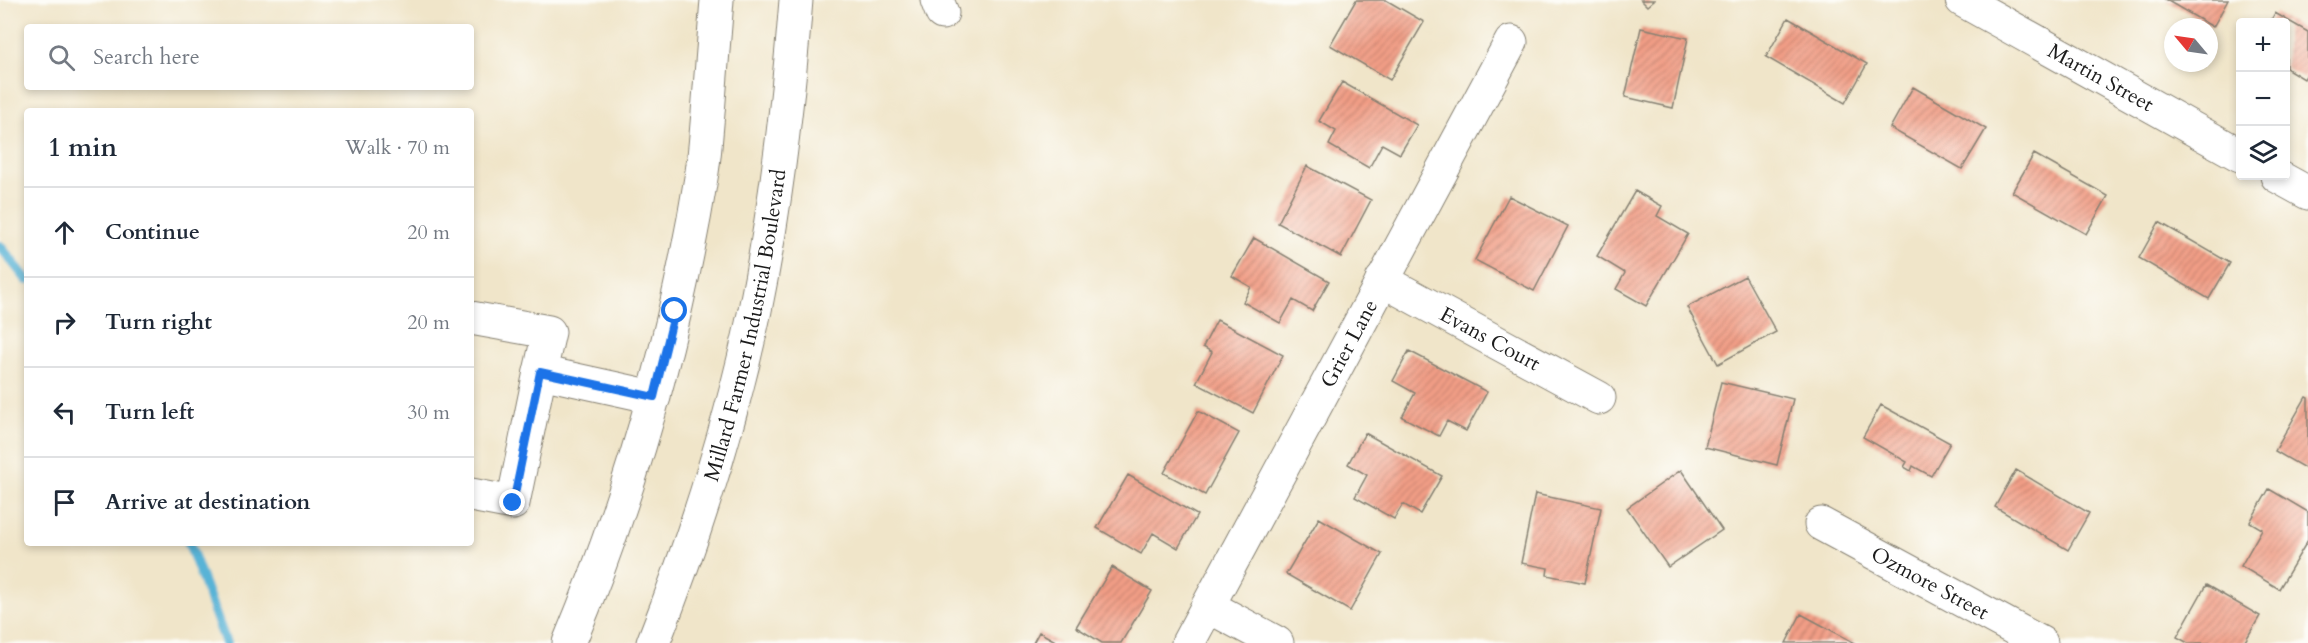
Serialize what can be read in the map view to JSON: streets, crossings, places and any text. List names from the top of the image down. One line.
{"streets":{"street":["Martin Street","Millard Farmer Industrial Boulevard","Evans Court","Grier Lane","Ozmore Street"]},"crossings":[["Evans Court","Grier Lane"]],"north":"top left","page":{"map_buttons":["+","−"],"search":"Search here","heading":["1 min","Walk · 70 m"],"list":[["Continue","20 m"],["Turn right","20 m"],["Turn left","30 m"],"Arrive at destination"]}}
